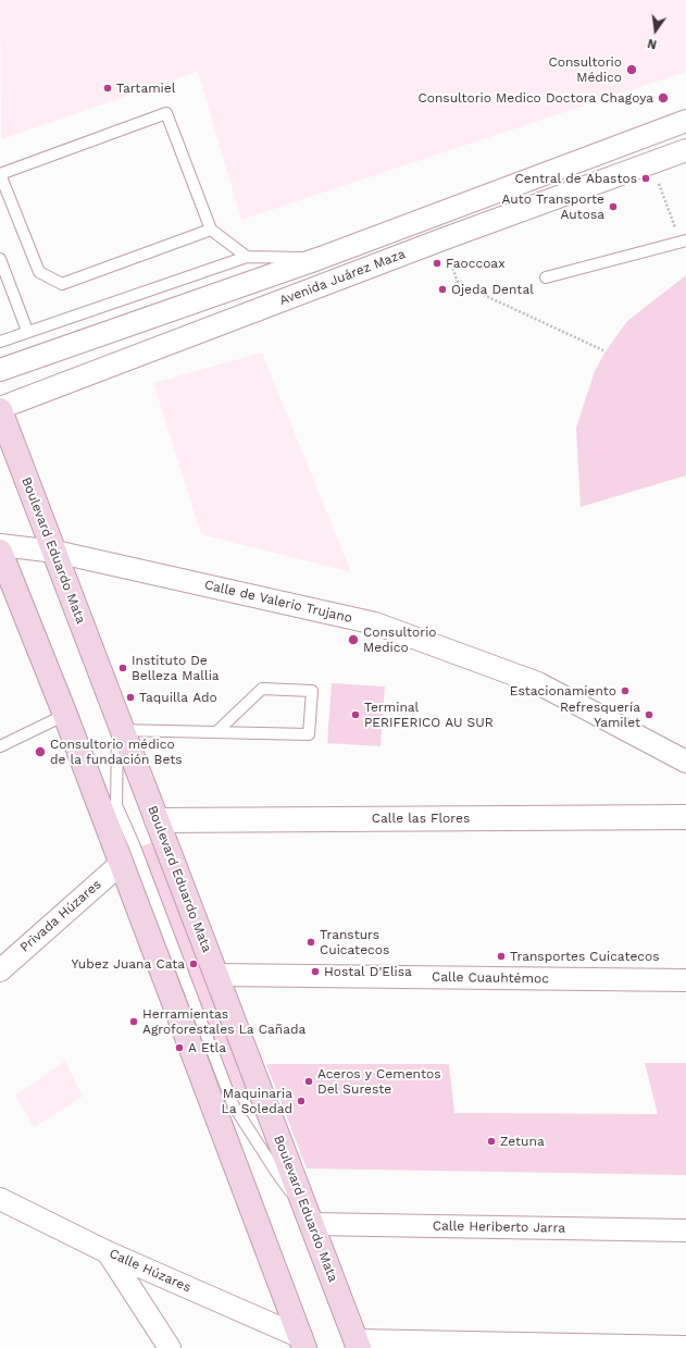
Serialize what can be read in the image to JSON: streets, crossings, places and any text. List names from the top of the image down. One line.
{"streets":{"main road":["Boulevard Eduardo Mata"],"street":["Avenida Juárez Maza","Calle de Valerio Trujano","Calle las Flores","Privada Húzares","Calle Cuauhtémoc","Calle Heriberto Jarra","Calle Húzares"]},"crossings":[["Avenida Juárez Maza","Boulevard Eduardo Mata"],["Boulevard Eduardo Mata","Calle de Valerio Trujano"],["Boulevard Eduardo Mata","Calle las Flores"],["Boulevard Eduardo Mata","Calle Cuauhtémoc"],["Boulevard Eduardo Mata","Calle Heriberto Jarra"]],"places":["Consultorio Médico","Tartamiel","Consultorio Medico Doctora Chagoya","Central de Abastos","Auto Transporte Autosa","Faoccoax","Ojeda Dental","Consultorio Medico","Instituto De Belleza Mallia","Estacionamiento","Taquilla Ado","Terminal PERIFERICO AU SUR","Refresquería Yamilet","Consultorio médico de la fundación Bets","Transturs Cuicatecos","Transportes Cuicatecos","Yubez Juana Cata","Hostal D'Elisa","Herramientas Agroforestales La Cañada","A Etla","Aceros y Cementos Del Sureste","Maquinaria La Soledad","Zetuna"],"north":"bottom"}
